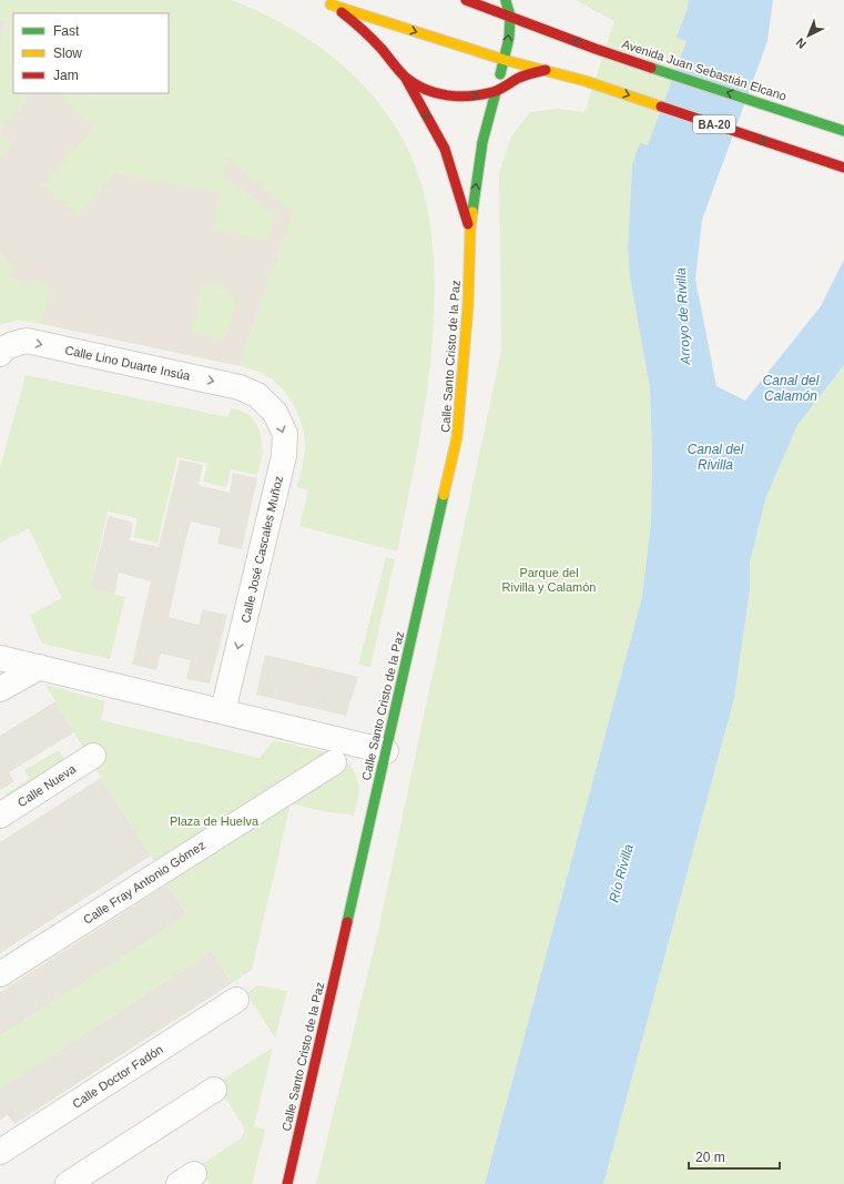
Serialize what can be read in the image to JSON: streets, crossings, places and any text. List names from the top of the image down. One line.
{"streets":{"main road":["Avenida Juan Sebastián Elcano","BA-20","Calle Santo Cristo de la Paz"],"street":["Calle Lino Duarte Insúa","Calle José Cascales Muñoz","Calle Nueva","Calle Fray Antonio Gómez","Calle Doctor Fadón"]},"crossings":[["Calle Lino Duarte Insúa","Calle José Cascales Muñoz"]],"one_way":["Calle Lino Duarte Insúa","Calle José Cascales Muñoz"],"water":["Arroyo de Rivilla","Canal del Calamón","Canal del Rivilla","Río Rivilla"],"parks":["Parque del Rivilla y Calamón","Plaza de Huelva"],"legend":["Fast","Slow","Jam"],"scale_bar":"20 m","north":"bottom left"}
